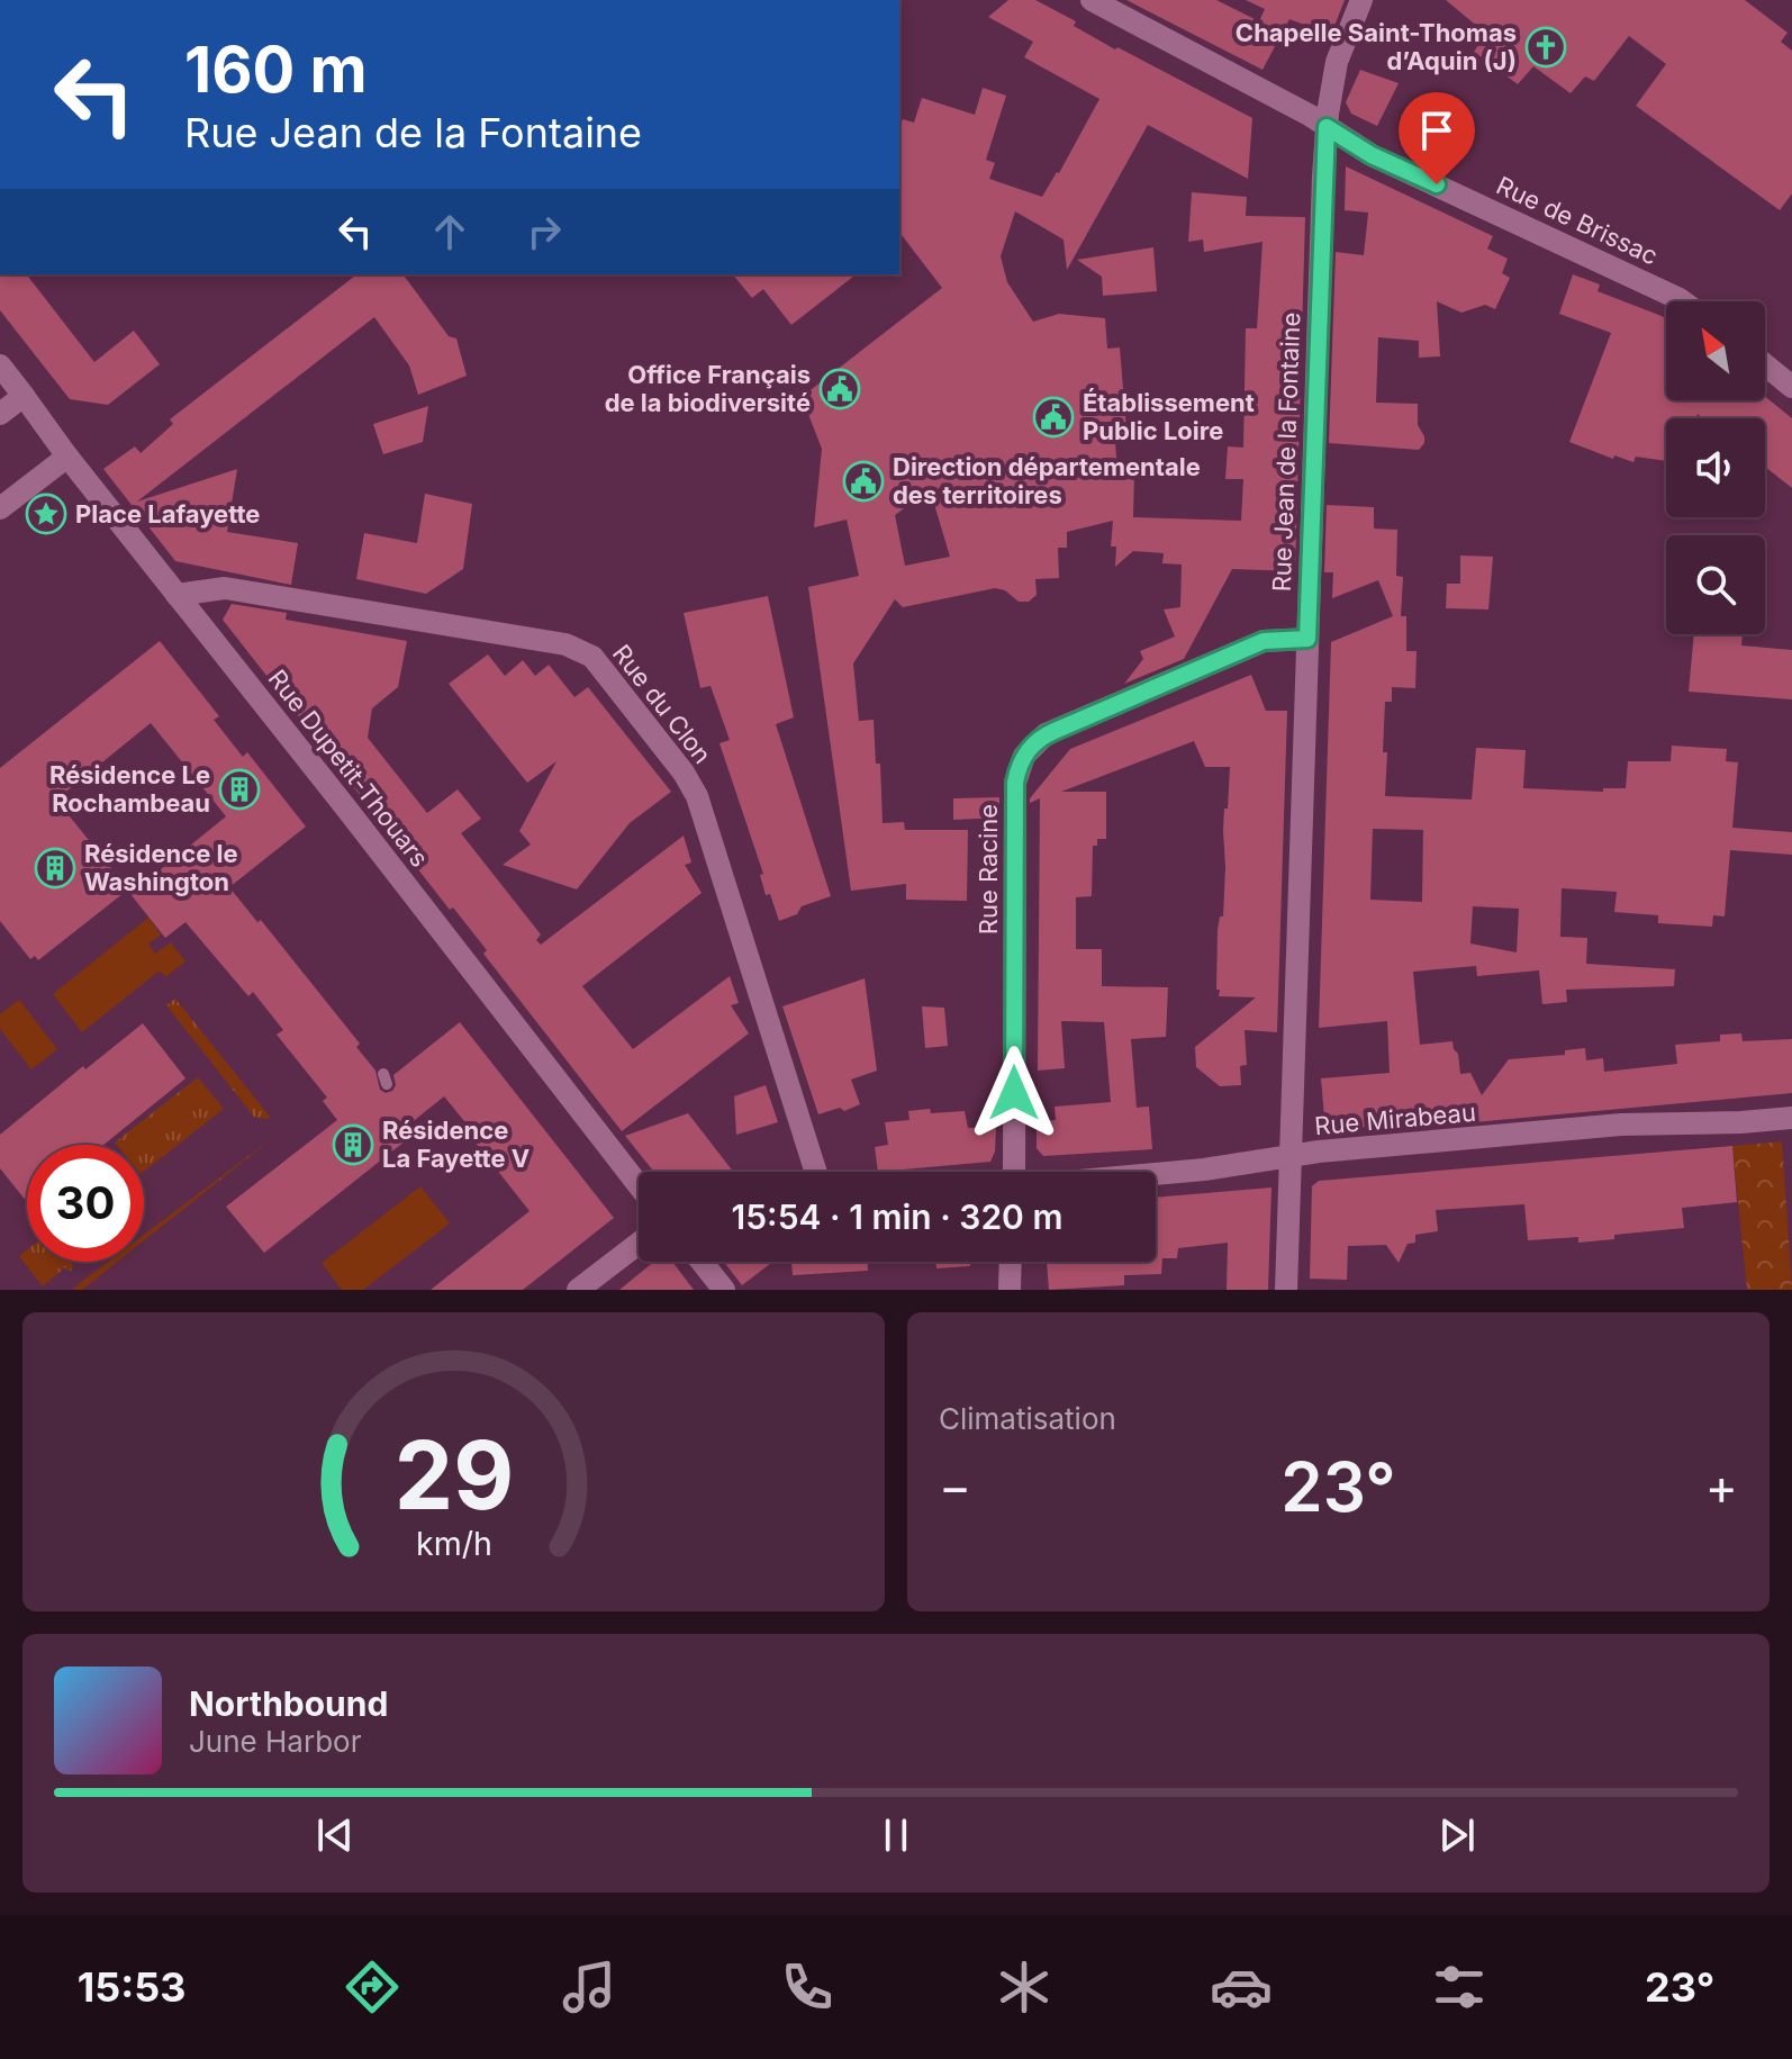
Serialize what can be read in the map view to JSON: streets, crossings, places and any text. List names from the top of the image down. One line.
{"streets":{"street":["Rue de Brissac","Rue Jean de la Fontaine","Rue du Clon","Rue Dupetit-Thouars","Rue Racine","Rue Mirabeau"]},"crossings":[["Rue de Brissac","Rue Jean de la Fontaine"],["Rue Jean de la Fontaine","Rue Racine"],["Rue Jean de la Fontaine","Rue Mirabeau"],["Rue du Clon","Rue Dupetit-Thouars"]],"places":{"church":["Chapelle Saint-Thomas d’Aquin (J)"],"public building":["Office Français de la biodiversité","Établissement Public Loire","Direction départementale des territoires"],"place":["Place Lafayette"],"building":["Résidence Le Rochambeau","Résidence le Washington","Résidence La Fayette V"]},"north":"top left","page":{"turn":["160 m","Rue Jean de la Fontaine"],"limit":"30","trip":"15:54 · 1 min · 320 m","tile":"Climatisation","heat":["−","23°","+"],"song":["Northbound","June Harbor"],"tabs":["15:53","23°"],"gauge":["29","km/h"]}}
